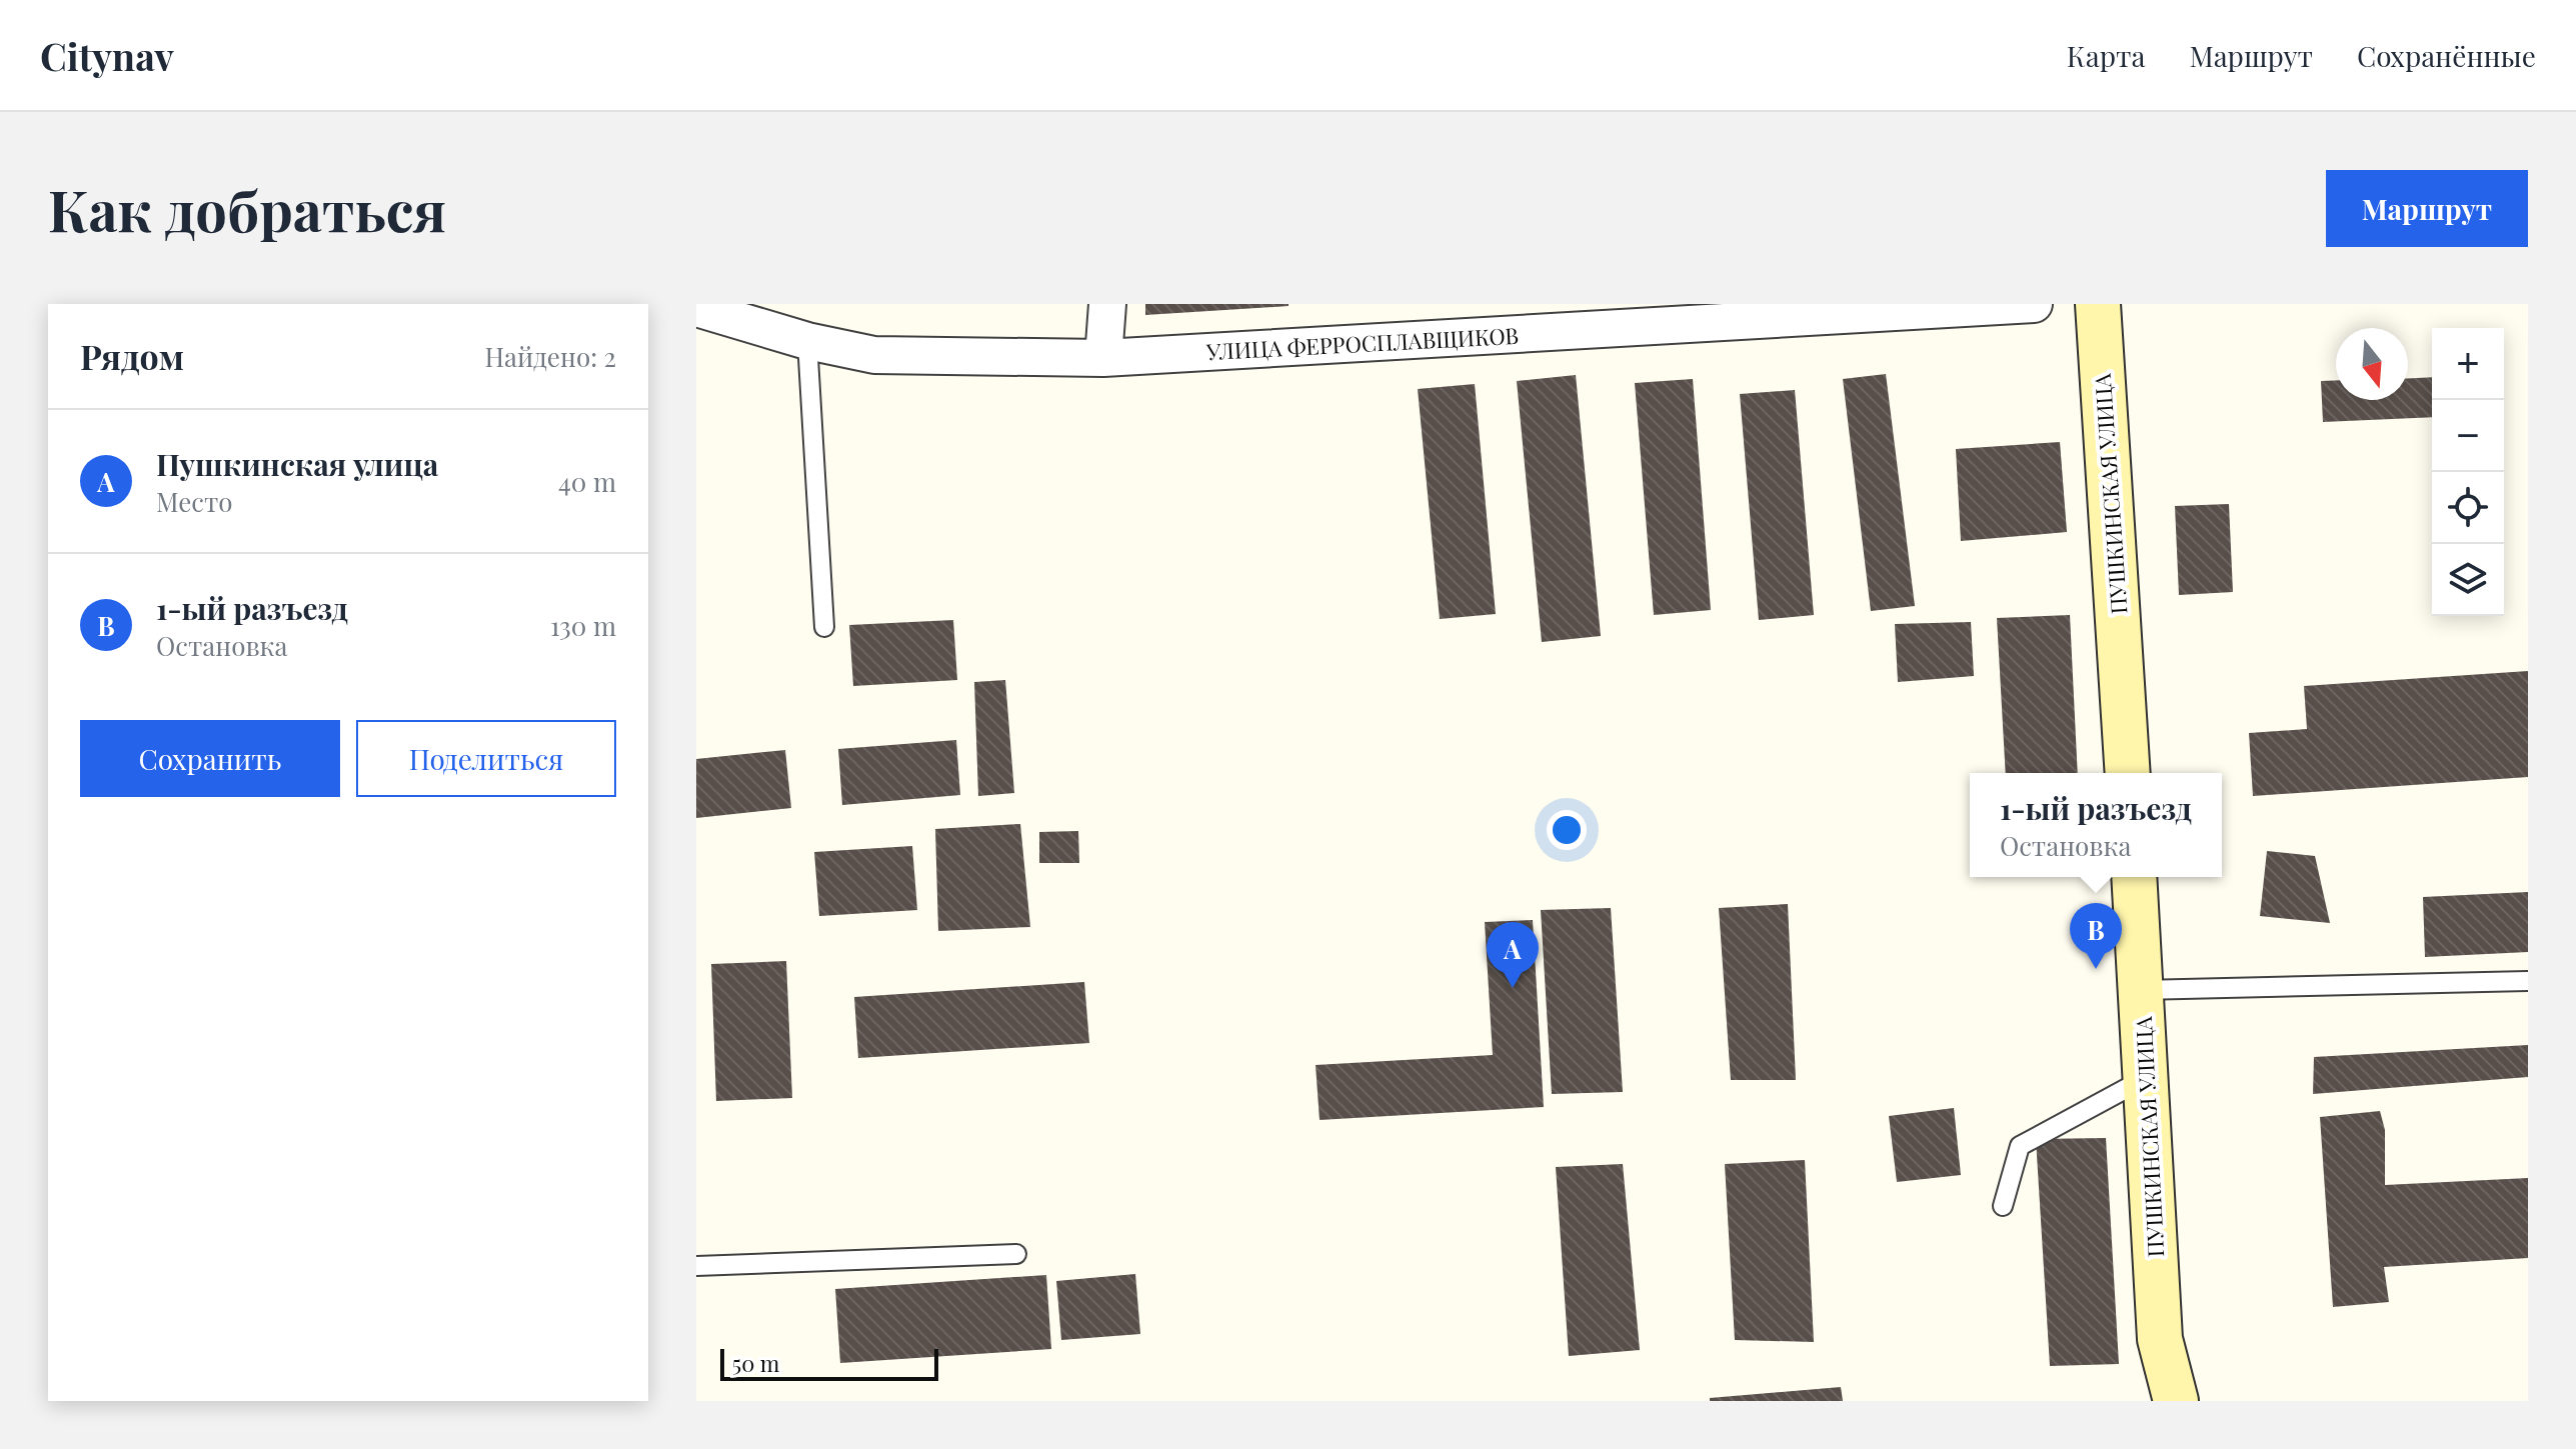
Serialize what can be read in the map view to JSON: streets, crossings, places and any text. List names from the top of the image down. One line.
{"streets":{"street":["УЛИЦА ФЕРРОСПЛАВЩИКОВ","ПУШКИНСКАЯ УЛИЦА"]},"scale_bar":"50 m","north":"bottom","page":{"header":"Citynav","nav":["Карта","Маршрут","Сохранённые"],"buttons":["Маршрут",["Сохранить","Поделиться"]],"title":"Как добраться","heading":["Рядом","Найдено: 2"],"map_buttons":["+","−"],"list":[{"mark":"A","name":"Пушкинская улица","note":"Место","value":"40 m"},{"mark":"B","name":"1-ый разъезд","note":"Остановка","value":"130 m"}],"popup":["1-ый разъезд","Остановка"],"pins":["B","A"],"scale":"50 m"}}
